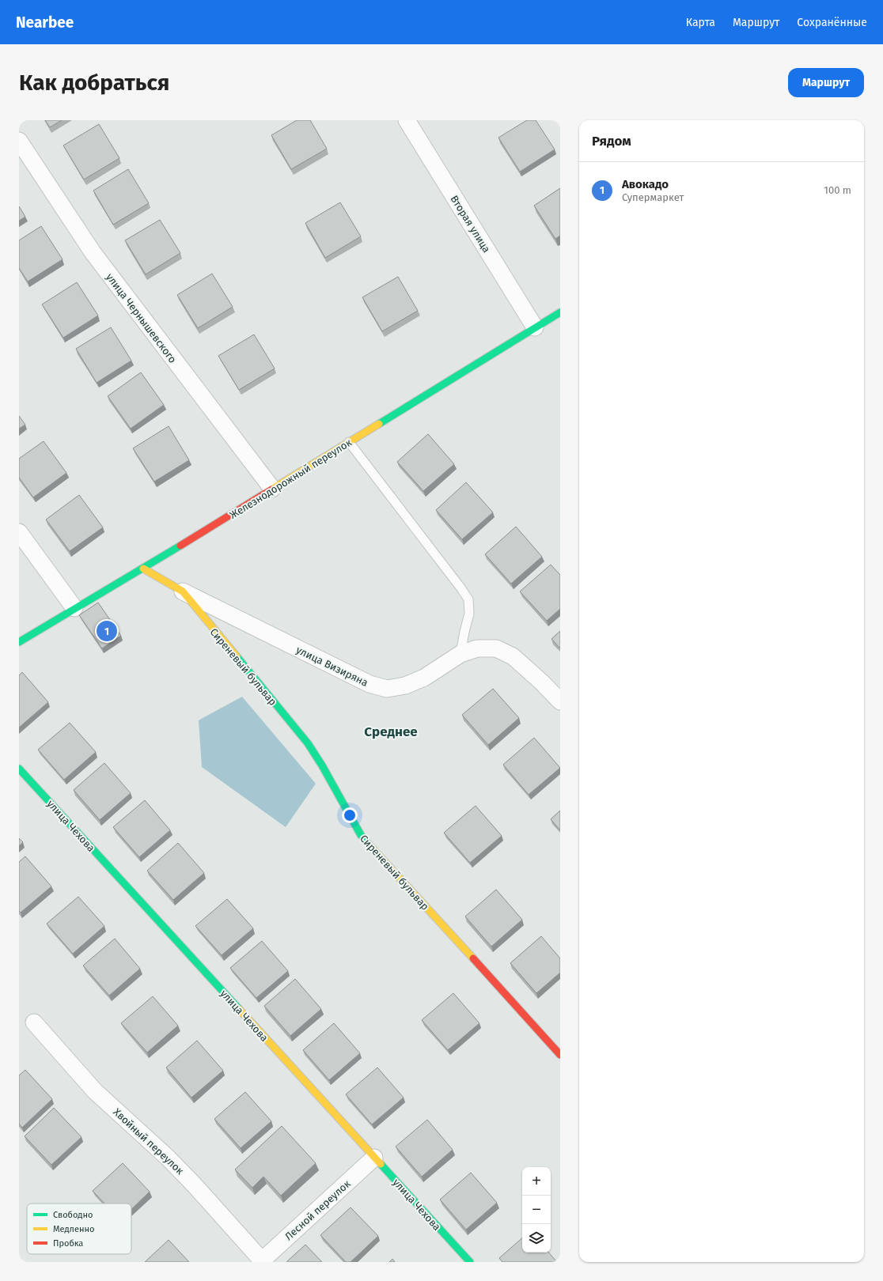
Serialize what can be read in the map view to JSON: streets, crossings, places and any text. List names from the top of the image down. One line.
{"streets":{"street":["Вторая улица","улица Чернышевского","Железнодорожный переулок","улица Визиряна","Сиреневый бульвар","улица Чехова","Хвойный переулок","Лесной переулок"]},"crossings":[["Вторая улица","Железнодорожный переулок"],["улица Чернышевского","Железнодорожный переулок"],["Железнодорожный переулок","Сиреневый бульвар"],["улица Визиряна","Сиреневый бульвар"],["улица Чехова","Лесной переулок"],["Хвойный переулок","Лесной переулок"]],"districts":["Среднее"],"legend":["Свободно","Медленно","Пробка"],"page":{"header":"Nearbee","nav":["Карта","Маршрут","Сохранённые"],"buttons":"Маршрут","title":"Как добраться","heading":"Рядом","list":[{"mark":"1","name":"Авокадо","note":"Супермаркет","value":"100 m"}],"pins":"1","map_buttons":["+","−"]}}
